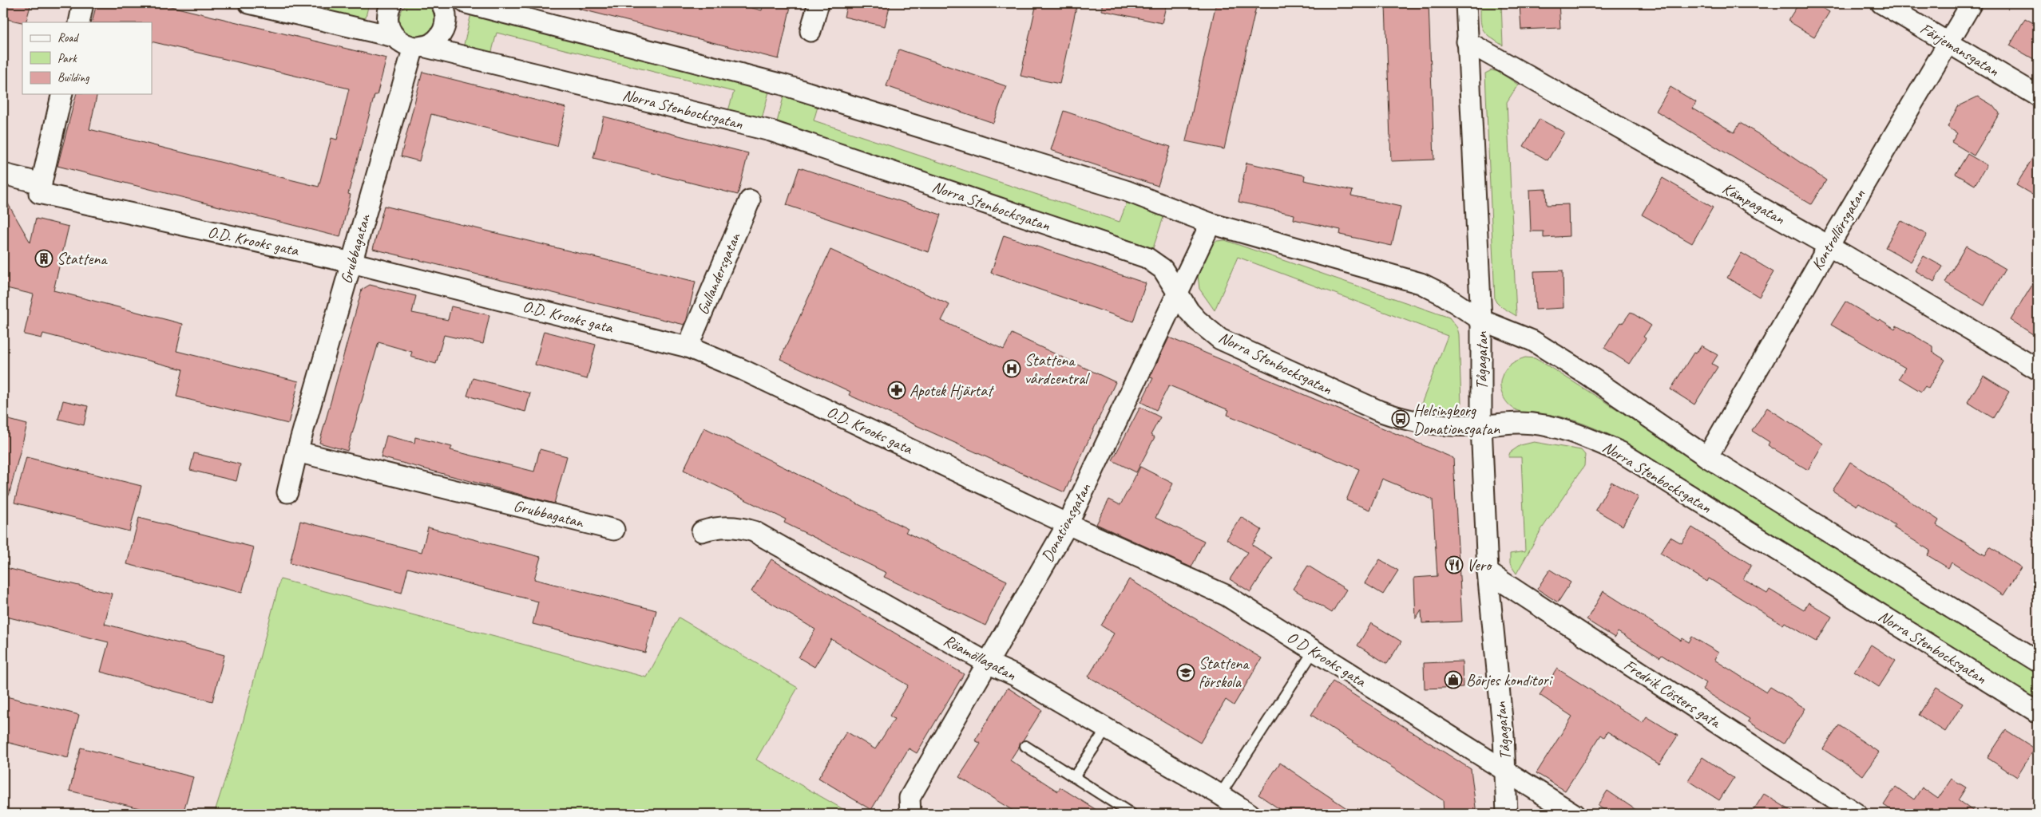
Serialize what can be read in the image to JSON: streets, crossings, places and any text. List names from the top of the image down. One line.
{"streets":{"street":["Färjemansgatan","Norra Stenbocksgatan","Kämpagatan","Kontrollörsgatan","O.D. Krooks gata","Grubbagatan","Gullandersgatan","Tågagatan","Donationsgatan","Röamöllagatan","O D Krooks gata","Fredrik Cösters gata"]},"crossings":[["Färjemansgatan","Kontrollörsgatan"],["Norra Stenbocksgatan","Grubbagatan"],["Norra Stenbocksgatan","Tågagatan"],["Norra Stenbocksgatan","Donationsgatan"],["Kämpagatan","Kontrollörsgatan"],["Kämpagatan","Tågagatan"],["O.D. Krooks gata","Grubbagatan"],["O.D. Krooks gata","Gullandersgatan"],["O.D. Krooks gata","Donationsgatan"],["O.D. Krooks gata","O D Krooks gata"],["Tågagatan","O D Krooks gata"],["Tågagatan","Fredrik Cösters gata"],["Donationsgatan","Röamöllagatan"],["Donationsgatan","O D Krooks gata"]],"places":{"building":["Stattena"],"hospital":["Stattena vårdcentral"],"pharmacy":["Apotek Hjärtat"],"bus stop":["Helsingborg Donationsgatan"],"restaurant":["Vero"],"school or university":["Stattena förskola"],"shop":["Börjes konditori"]},"legend":["Road","Park","Building"]}
